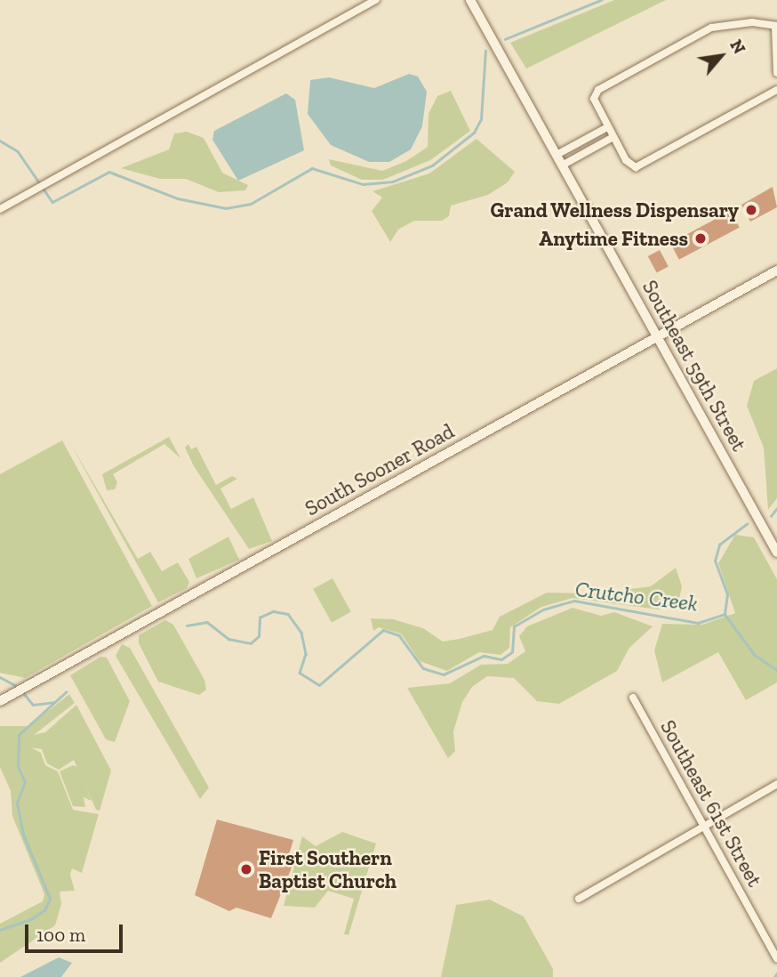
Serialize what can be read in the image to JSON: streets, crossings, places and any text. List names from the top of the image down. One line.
{"streets":{"main road":["Southeast 59th Street","South Sooner Road"],"street":["Southeast 61st Street"]},"crossings":[["Southeast 59th Street","South Sooner Road"]],"water":["Crutcho Creek"],"places":["Grand Wellness Dispensary","Anytime Fitness","First Southern Baptist Church"],"scale_bar":"100 m","north":"top right"}
